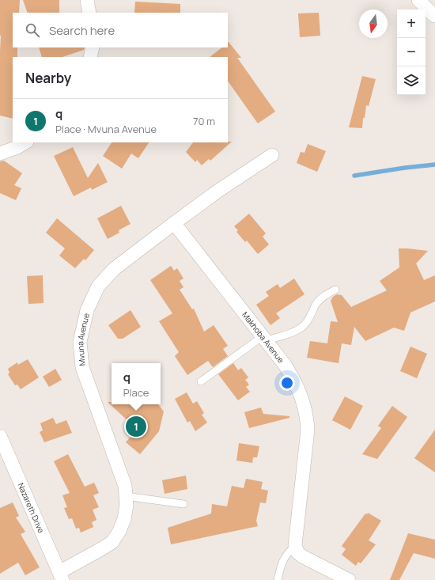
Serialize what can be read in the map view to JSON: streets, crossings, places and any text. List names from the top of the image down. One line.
{"streets":{"street":["Makhoba Avenue","Mvuna Avenue","Nazareth Drive"]},"crossings":[["Makhoba Avenue","Mvuna Avenue"],["Mvuna Avenue","Nazareth Drive"]],"north":"bottom","page":{"map_buttons":["+","−"],"search":"Search here","heading":"Nearby","list":[{"mark":"1","name":"q","note":"Place · Mvuna Avenue","value":"70 m"}],"popup":["q","Place"],"pins":"1"}}
